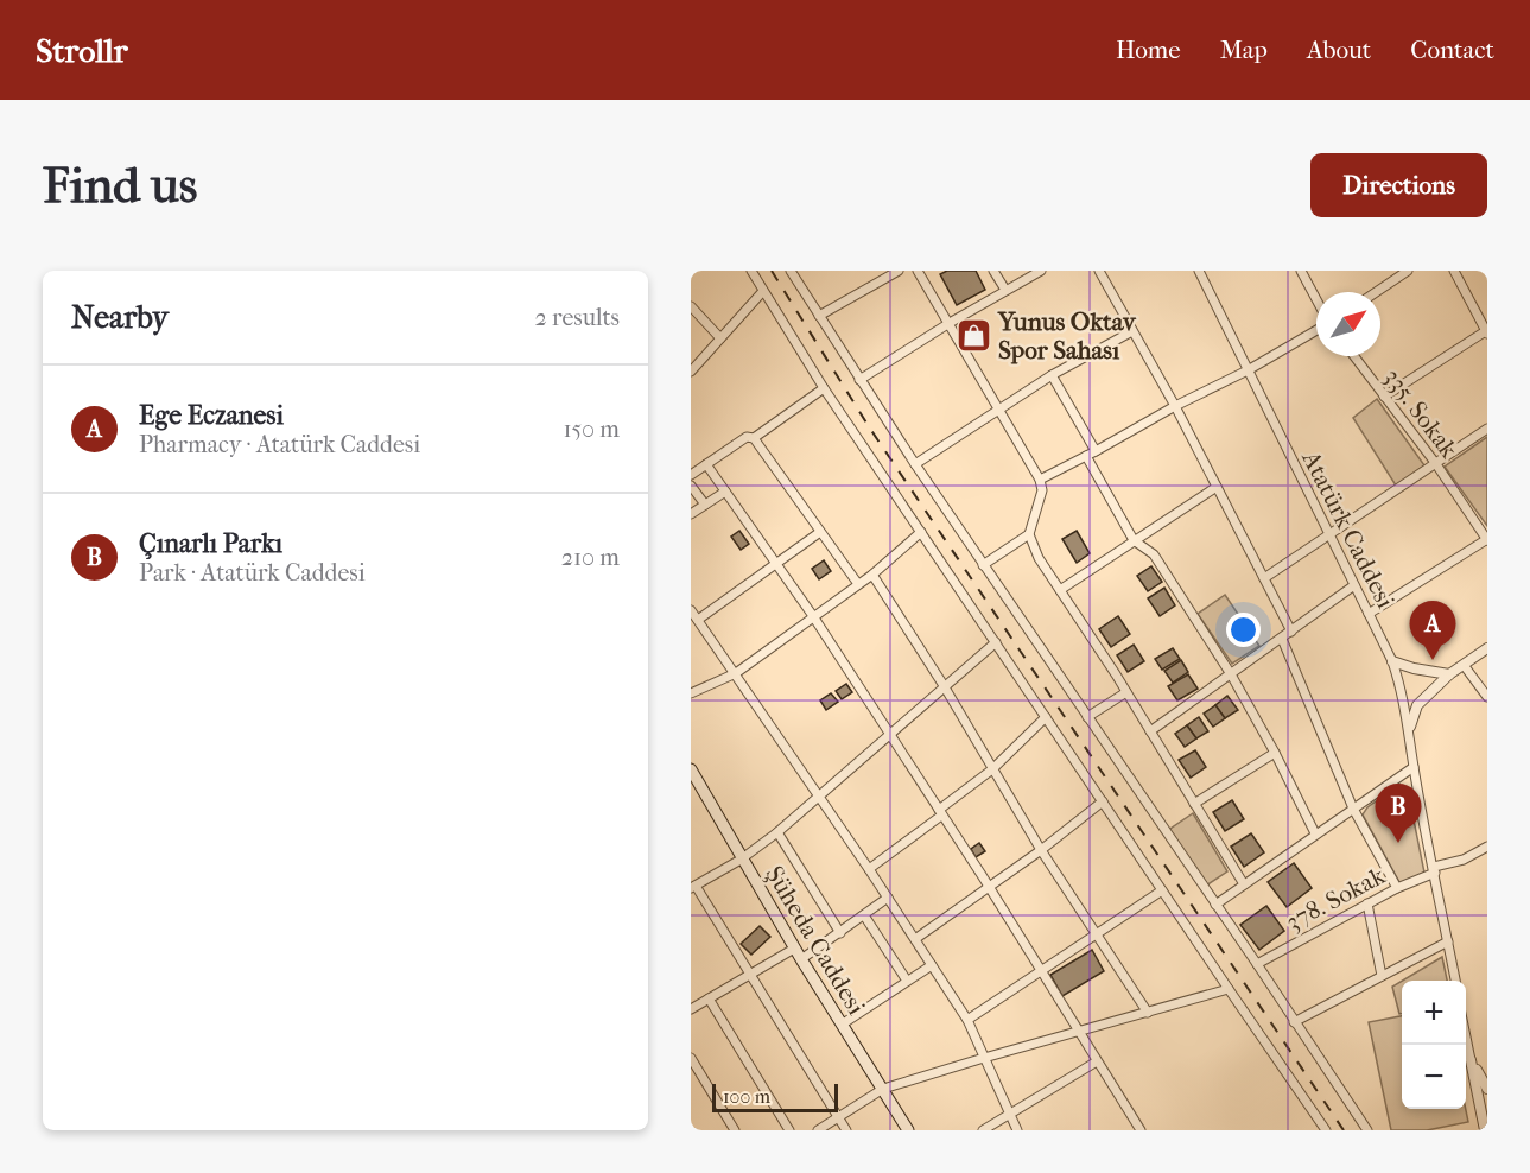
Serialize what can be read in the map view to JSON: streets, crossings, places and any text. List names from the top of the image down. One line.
{"streets":{"main road":["Şüheda Caddesi"],"street":["335. Sokak","Atatürk Caddesi","378. Sokak"]},"crossings":[["Atatürk Caddesi","378. Sokak"]],"places":{"shop":["Yunus Oktav Spor Sahası"]},"scale_bar":"100 m","north":"top right","page":{"header":"Strollr","nav":["Home","Map","About","Contact"],"buttons":"Directions","title":"Find us","heading":["Nearby","2 results"],"list":[{"mark":"A","name":"Ege Eczanesi","note":"Pharmacy · Atatürk Caddesi","value":"150 m"},{"mark":"B","name":"Çınarlı Parkı","note":"Park · Atatürk Caddesi","value":"210 m"}],"pins":["A","B"],"map_buttons":["+","−"],"scale":"100 m"}}
